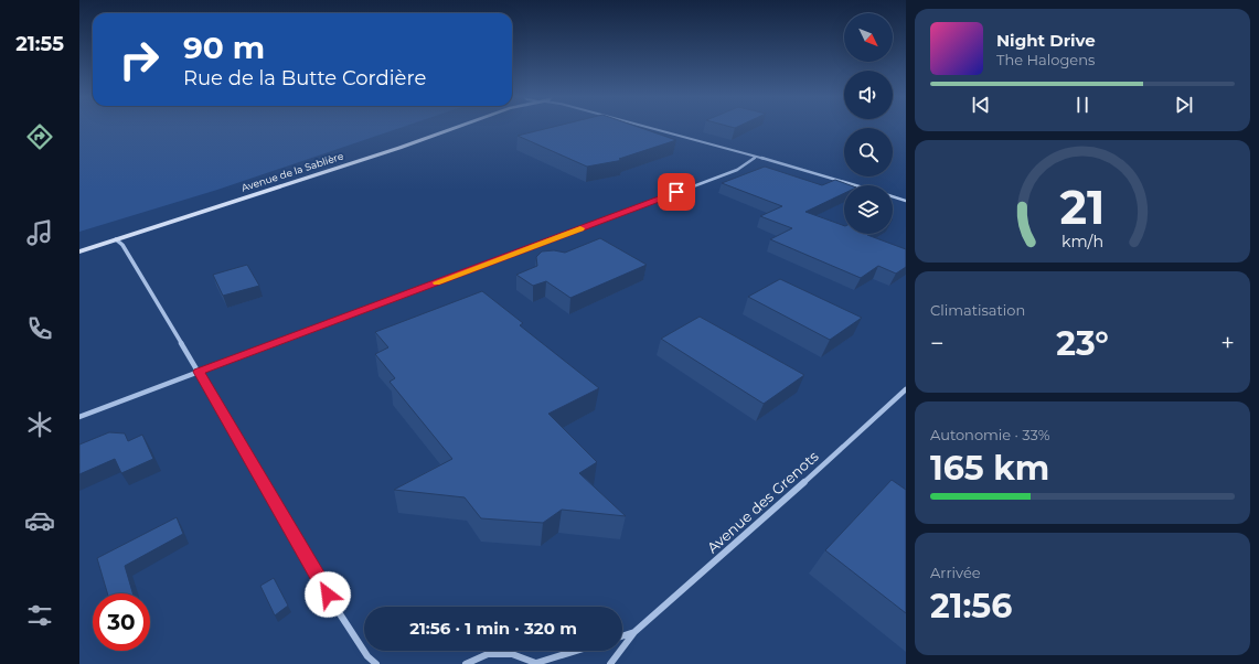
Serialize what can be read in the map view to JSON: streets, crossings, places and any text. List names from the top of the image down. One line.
{"streets":{"main road":["Avenue de la Sablière"],"street":["Avenue des Grenots"]},"north":"bottom right","page":{"tabs":"21:55","turn":["90 m","Rue de la Butte Cordière"],"song":["Night Drive","The Halogens"],"tile":["Climatisation",["Autonomie · 33%","165 km"],["Arrivée","21:56"]],"heat":["−","23°","+"],"limit":"30","trip":"21:56 · 1 min · 320 m","gauge":["21","km/h"]}}
